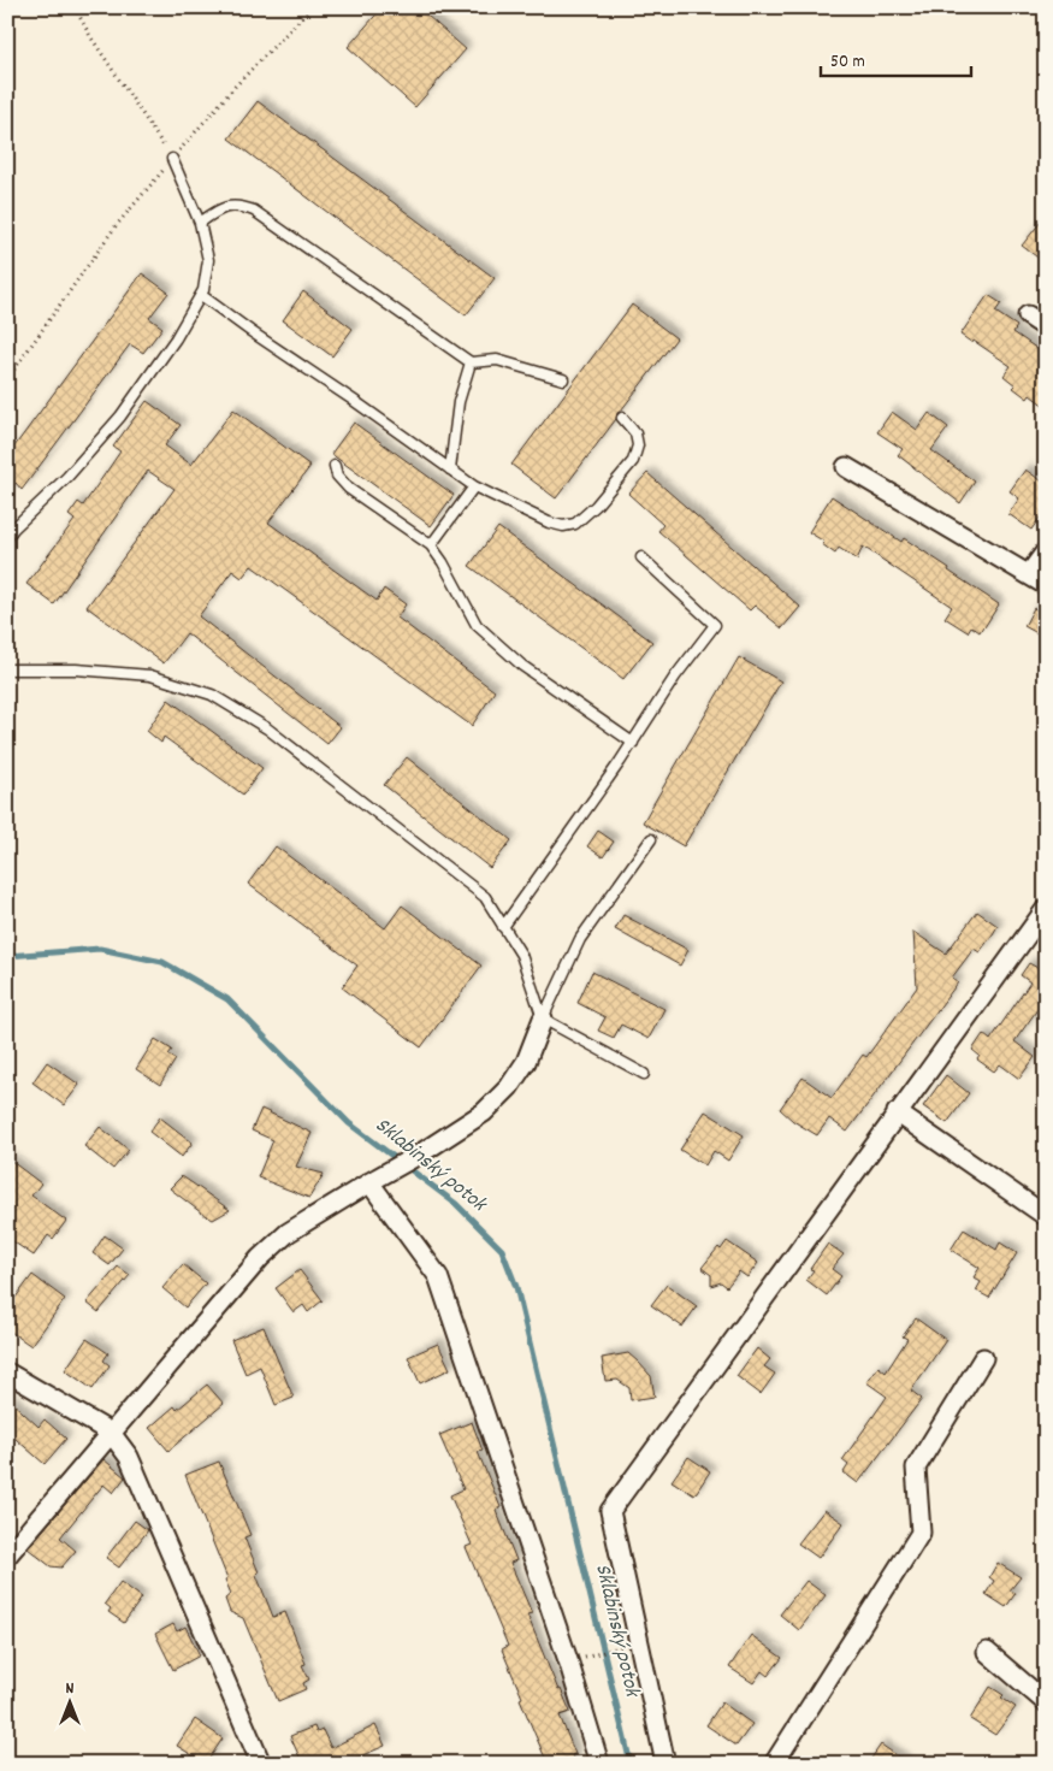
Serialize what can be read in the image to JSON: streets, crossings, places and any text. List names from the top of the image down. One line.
{"water":["Sklabinský potok"],"scale_bar":"50 m","north":"top"}
